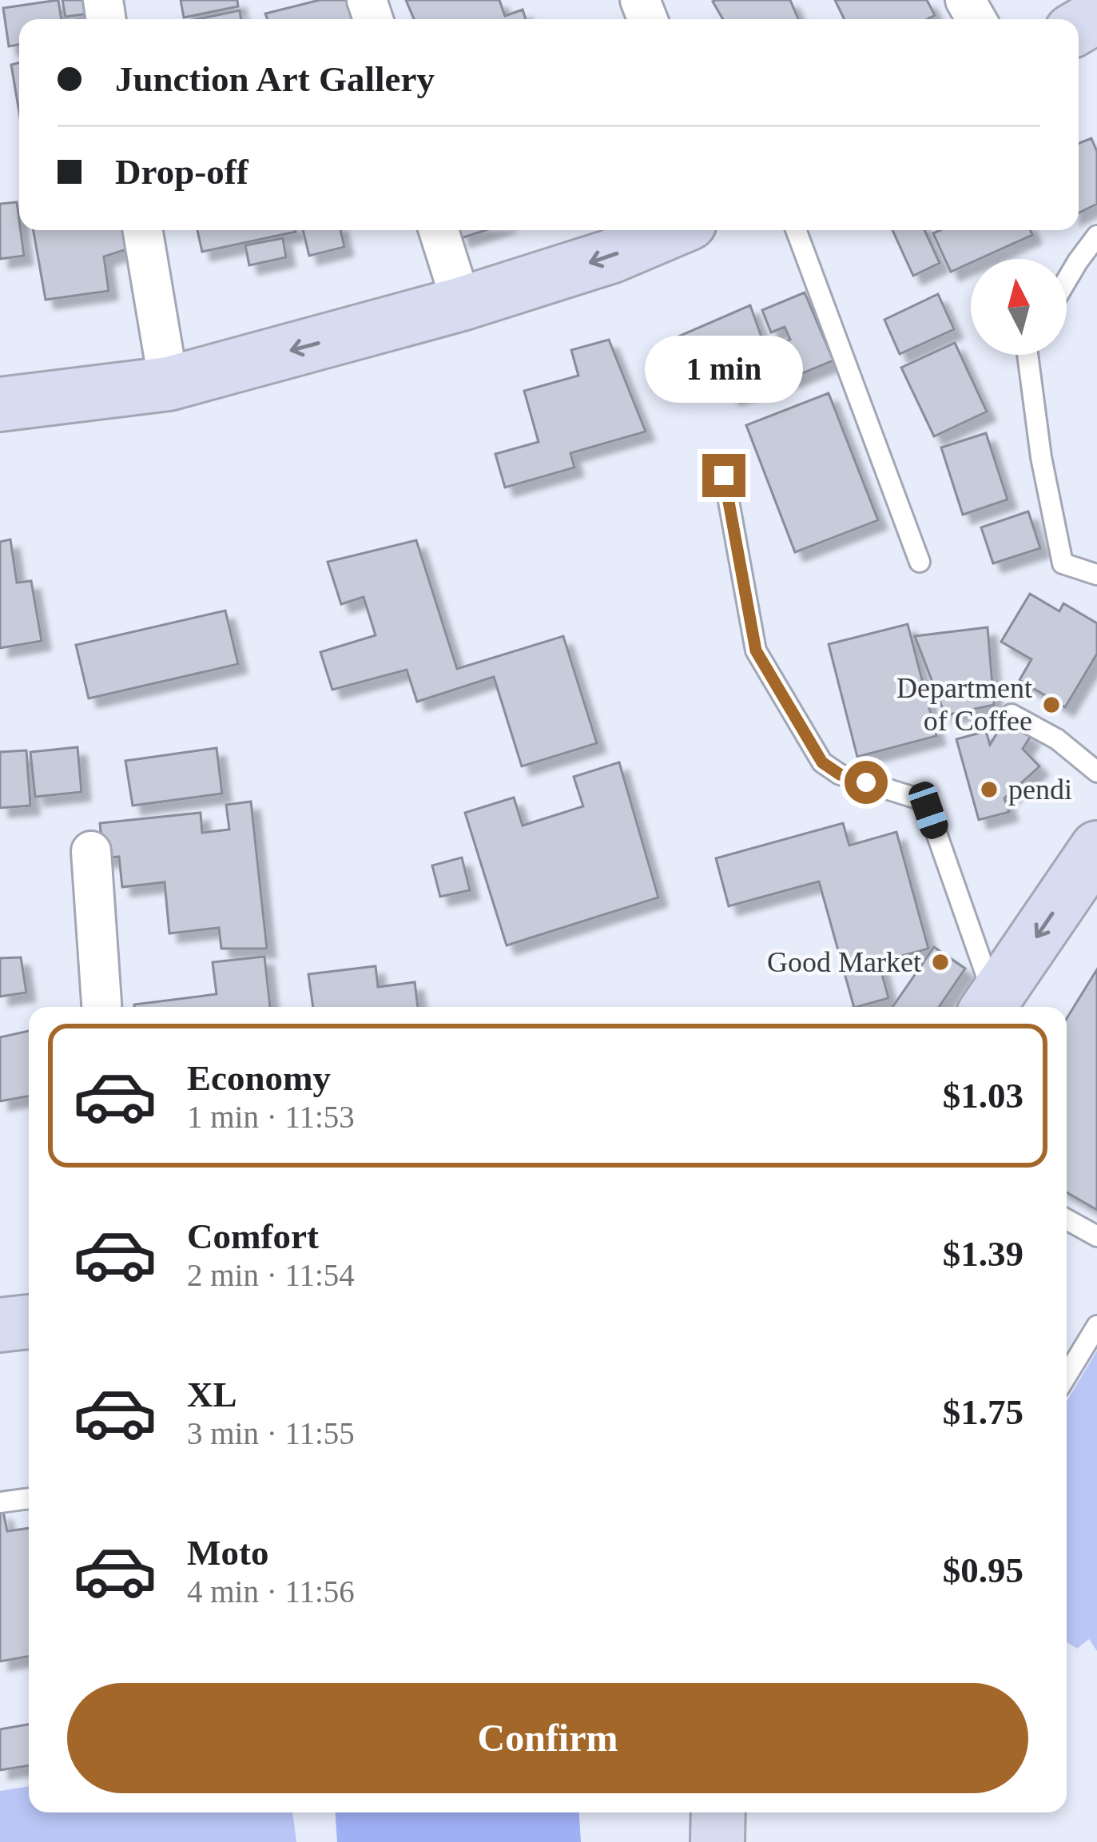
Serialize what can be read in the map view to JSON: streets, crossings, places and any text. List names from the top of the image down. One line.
{"places":["Department of Coffee","pendi","Good Market"],"north":"top","page":{"banner":["Junction Art Gallery","Drop-off"],"bubble":"1 min","list":[{"name":"Economy","note":"1 min · 11:53","value":"$1.03"},{"name":"Comfort","note":"2 min · 11:54","value":"$1.39"},{"name":"XL","note":"3 min · 11:55","value":"$1.75"},{"name":"Moto","note":"4 min · 11:56","value":"$0.95"}],"buttons":"Confirm"}}
